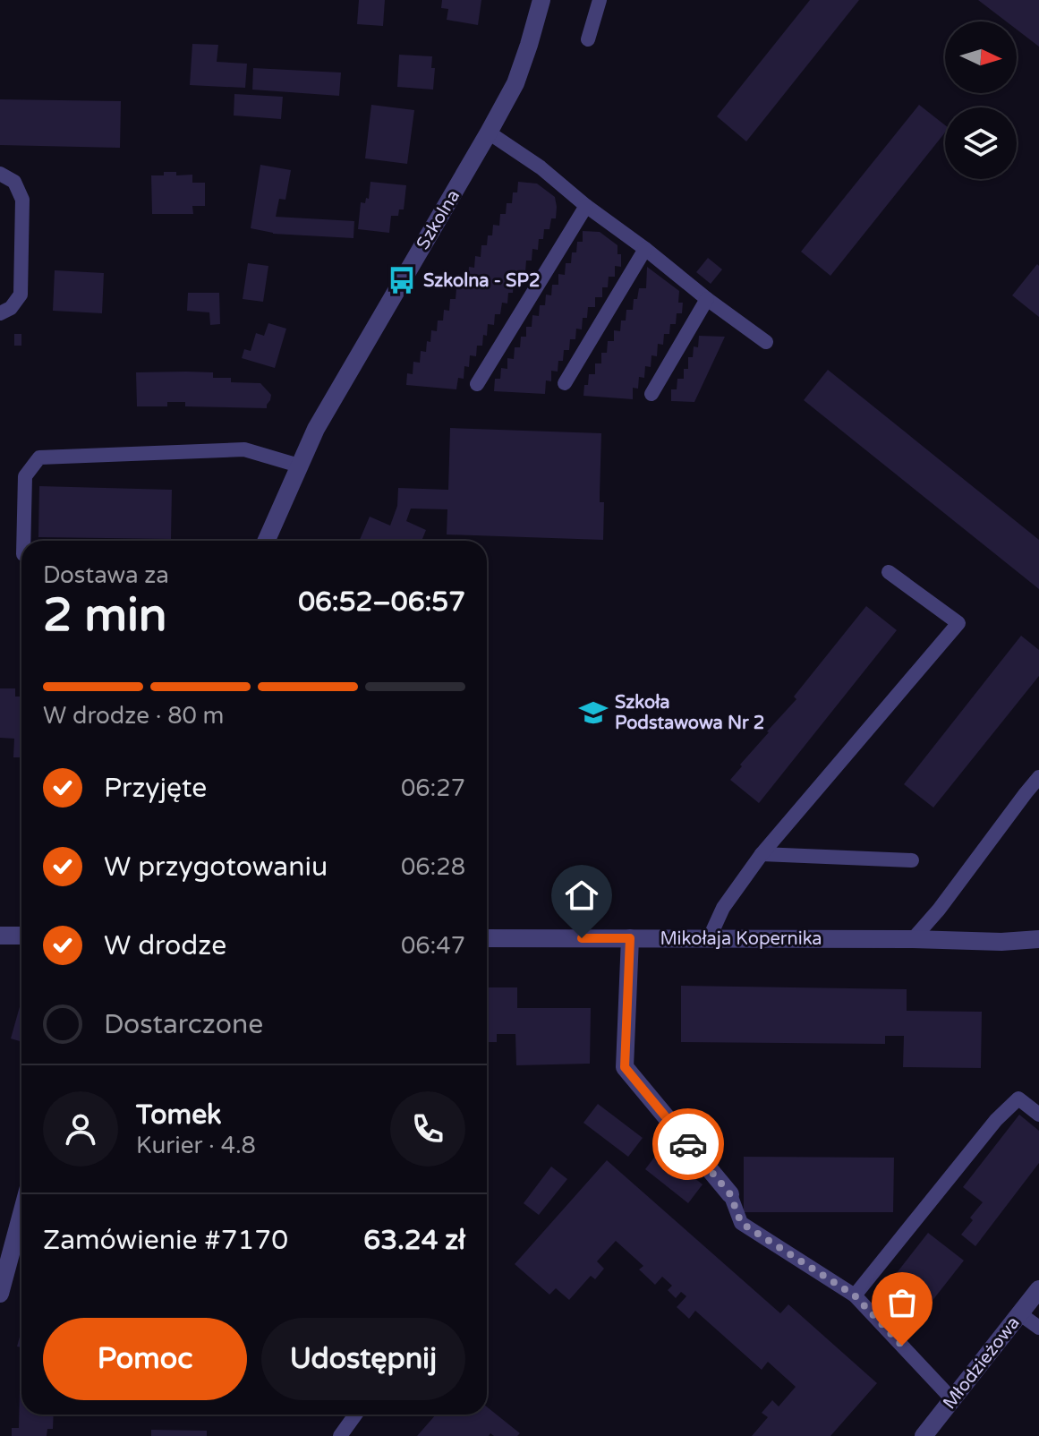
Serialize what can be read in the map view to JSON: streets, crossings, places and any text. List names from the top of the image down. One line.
{"streets":{"street":["Szkolna","Mikołaja Kopernika","Młodzieżowa"]},"places":{"bus stop":["Szkolna - SP2"],"school or university":["Szkoła Podstawowa Nr 2"]},"north":"right","page":{"heading":["2 min","Dostawa za","06:52–06:57"],"panel":["Tomek","Kurier · 4.8","Zamówienie #7170","63.24 zł"],"bar":"W drodze · 80 m","list":[["Przyjęte","06:27"],["W przygotowaniu","06:28"],["W drodze","06:47"],"Dostarczone"],"buttons":["Pomoc","Udostępnij"]}}
